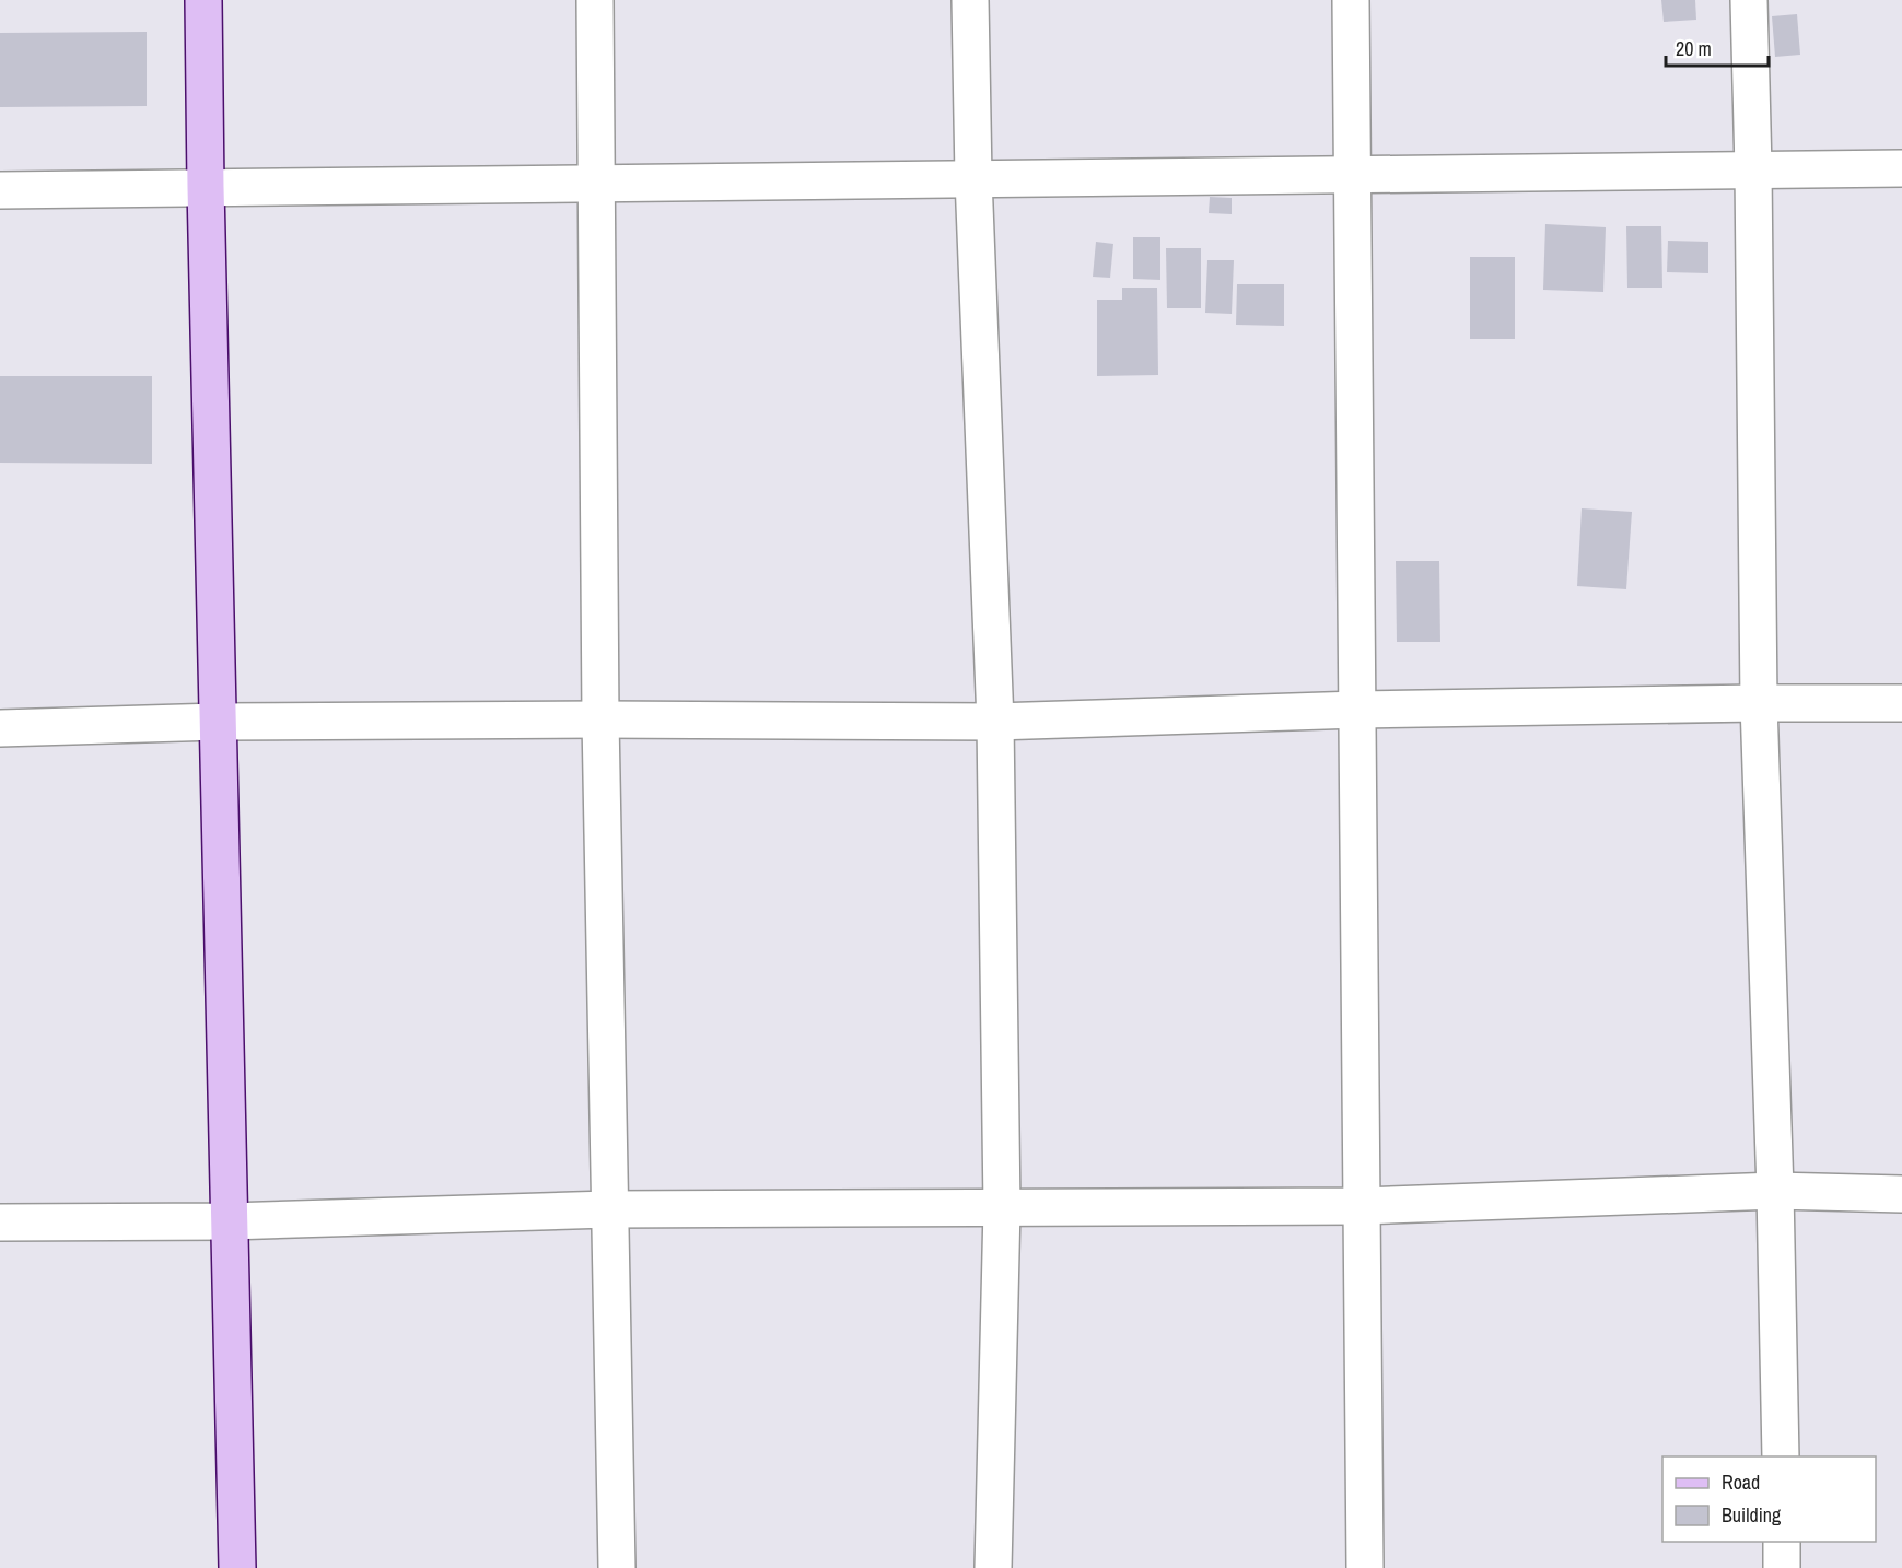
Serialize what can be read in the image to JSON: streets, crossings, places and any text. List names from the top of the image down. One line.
{"legend":["Road","Building"],"scale_bar":"20 m"}
